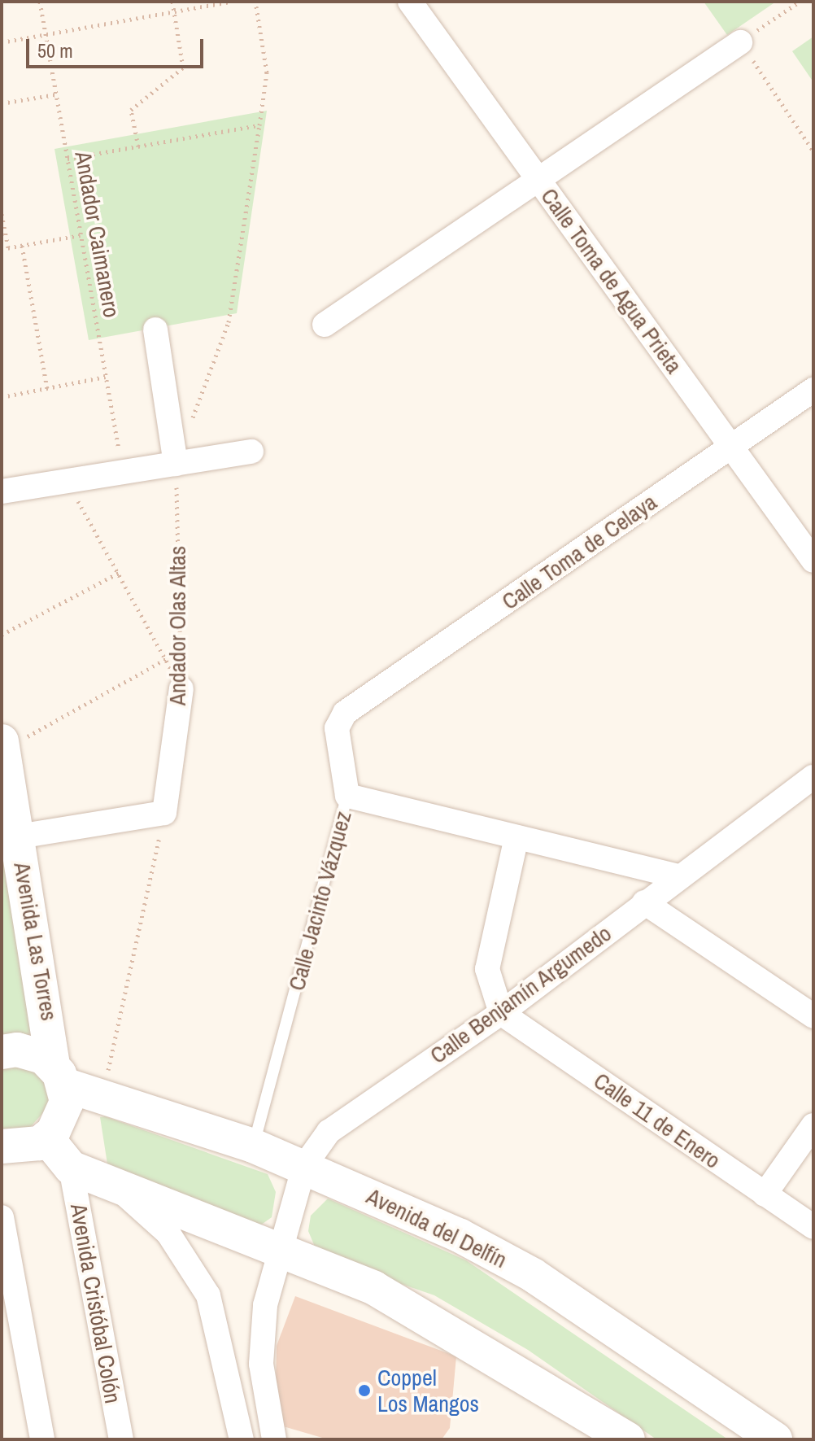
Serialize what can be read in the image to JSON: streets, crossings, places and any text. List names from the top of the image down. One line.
{"streets":{"street":["Calle Toma de Agua Prieta","Calle Toma de Celaya","Andador Olas Altas","Calle Jacinto Vázquez","Avenida Las Torres","Calle Benjamín Argumedo","Calle 11 de Enero","Avenida del Delfín","Avenida Cristóbal Colón"],"path":["Andador Caimanero"]},"crossings":[["Calle Toma de Agua Prieta","Calle Toma de Celaya"],["Calle Toma de Celaya","Calle Jacinto Vázquez"],["Calle Jacinto Vázquez","Calle Benjamín Argumedo"],["Calle Jacinto Vázquez","Avenida del Delfín"],["Avenida Las Torres","Avenida del Delfín"],["Calle Benjamín Argumedo","Calle 11 de Enero"],["Calle Benjamín Argumedo","Avenida del Delfín"]],"places":["Coppel Los Mangos"],"scale_bar":"50 m"}
